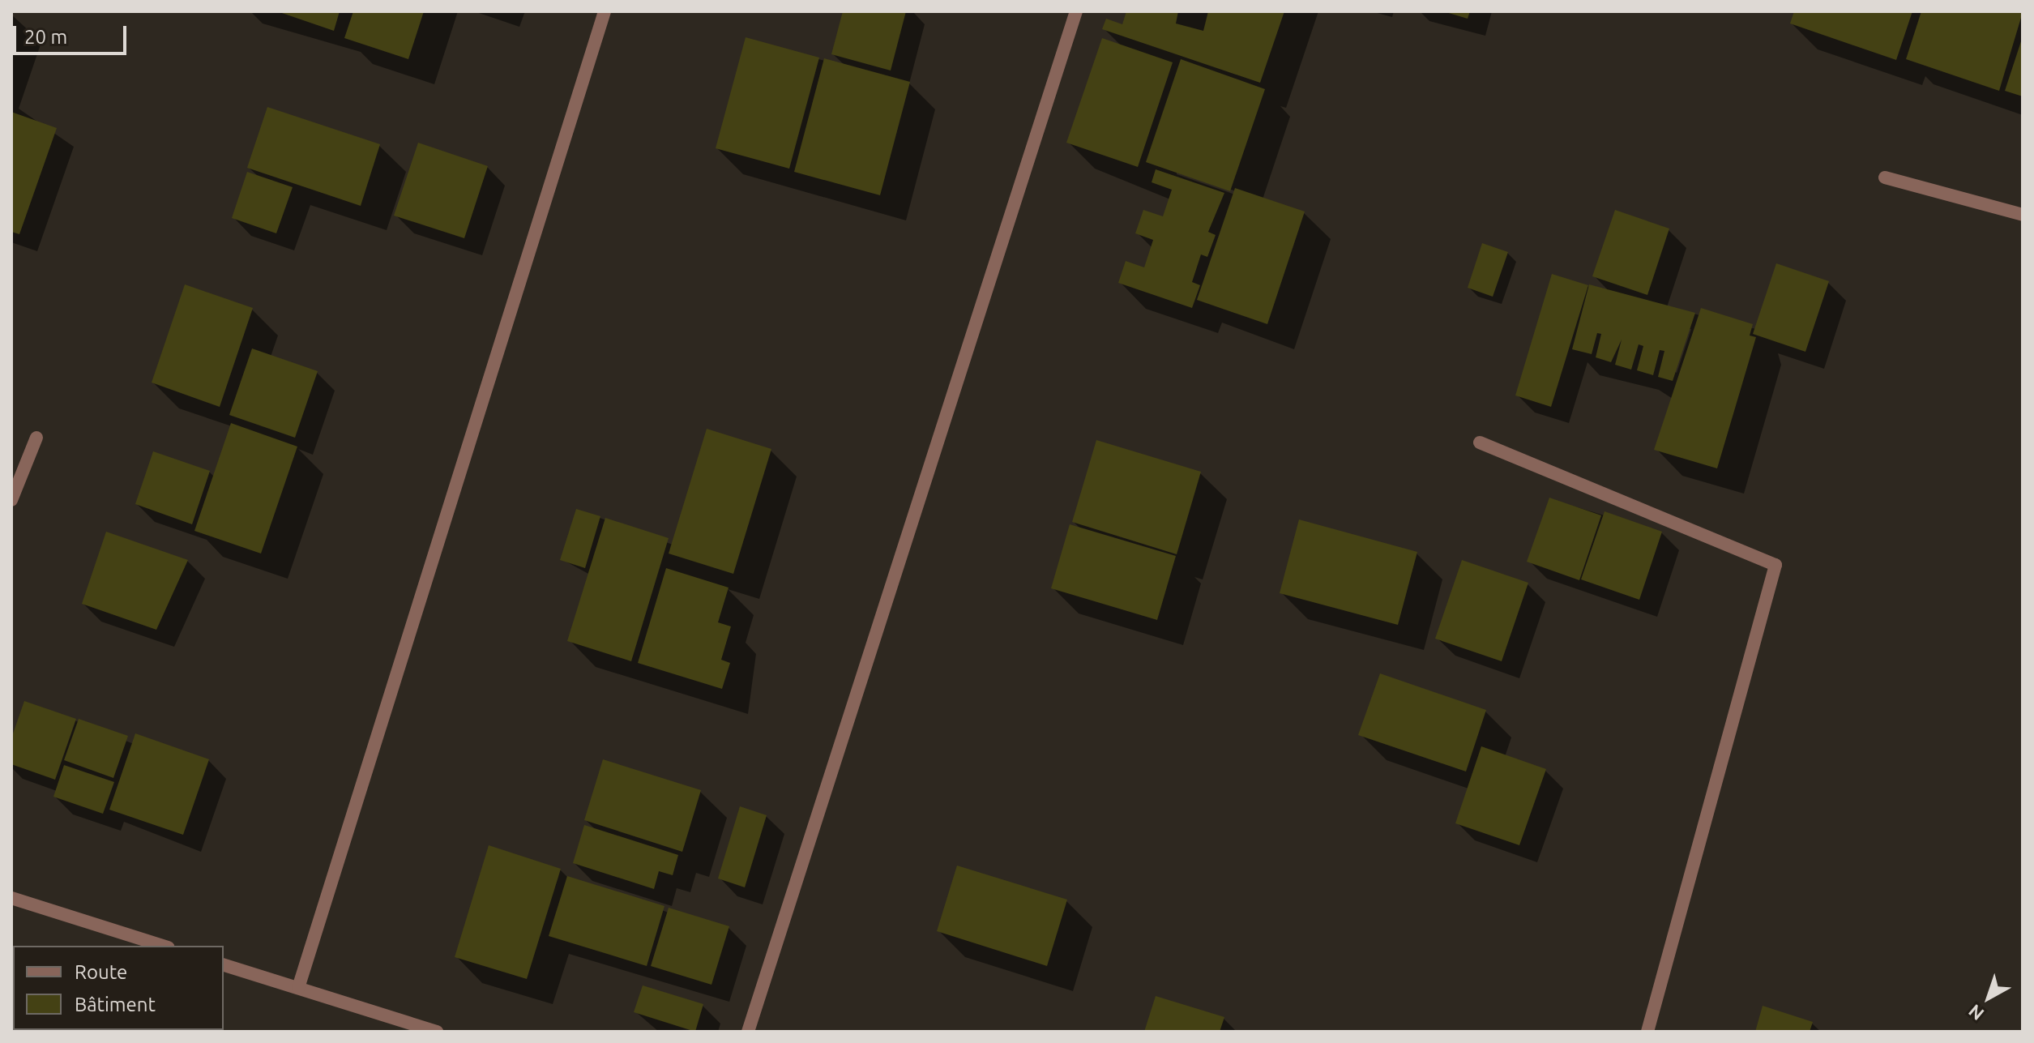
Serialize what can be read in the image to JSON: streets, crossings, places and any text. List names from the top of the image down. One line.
{"legend":["Route","Bâtiment"],"scale_bar":"20 m","north":"bottom left"}
